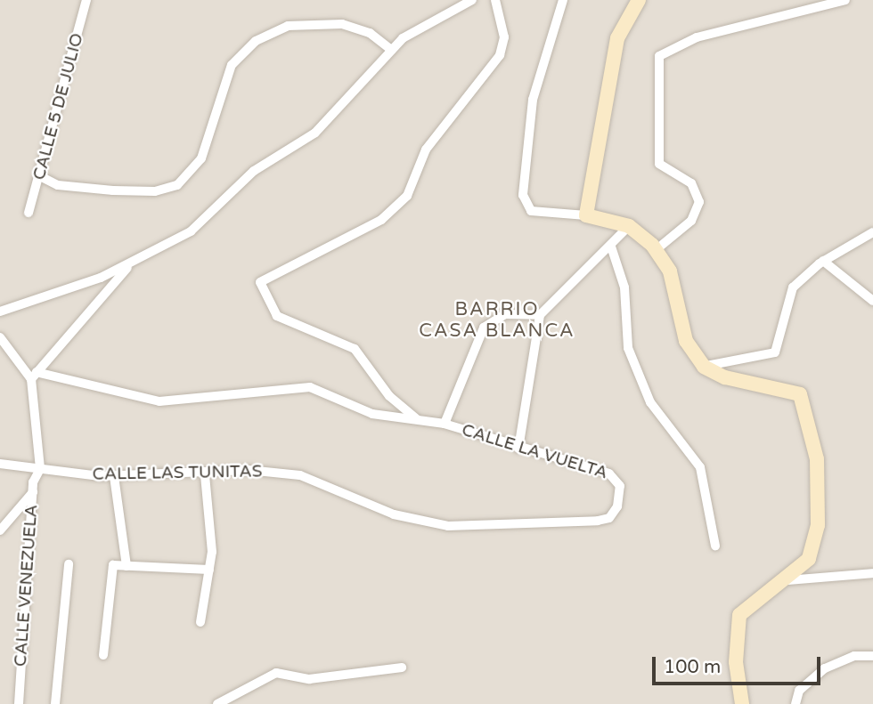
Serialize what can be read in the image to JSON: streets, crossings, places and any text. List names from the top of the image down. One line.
{"streets":{"street":["CALLE 5 DE JULIO","CALLE LA VUELTA","CALLE LAS TUNITAS","CALLE VENEZUELA"]},"crossings":[["CALLE LA VUELTA","CALLE LAS TUNITAS"],["CALLE LAS TUNITAS","CALLE VENEZUELA"]],"districts":["BARRIO CASA BLANCA"],"scale_bar":"100 m"}
